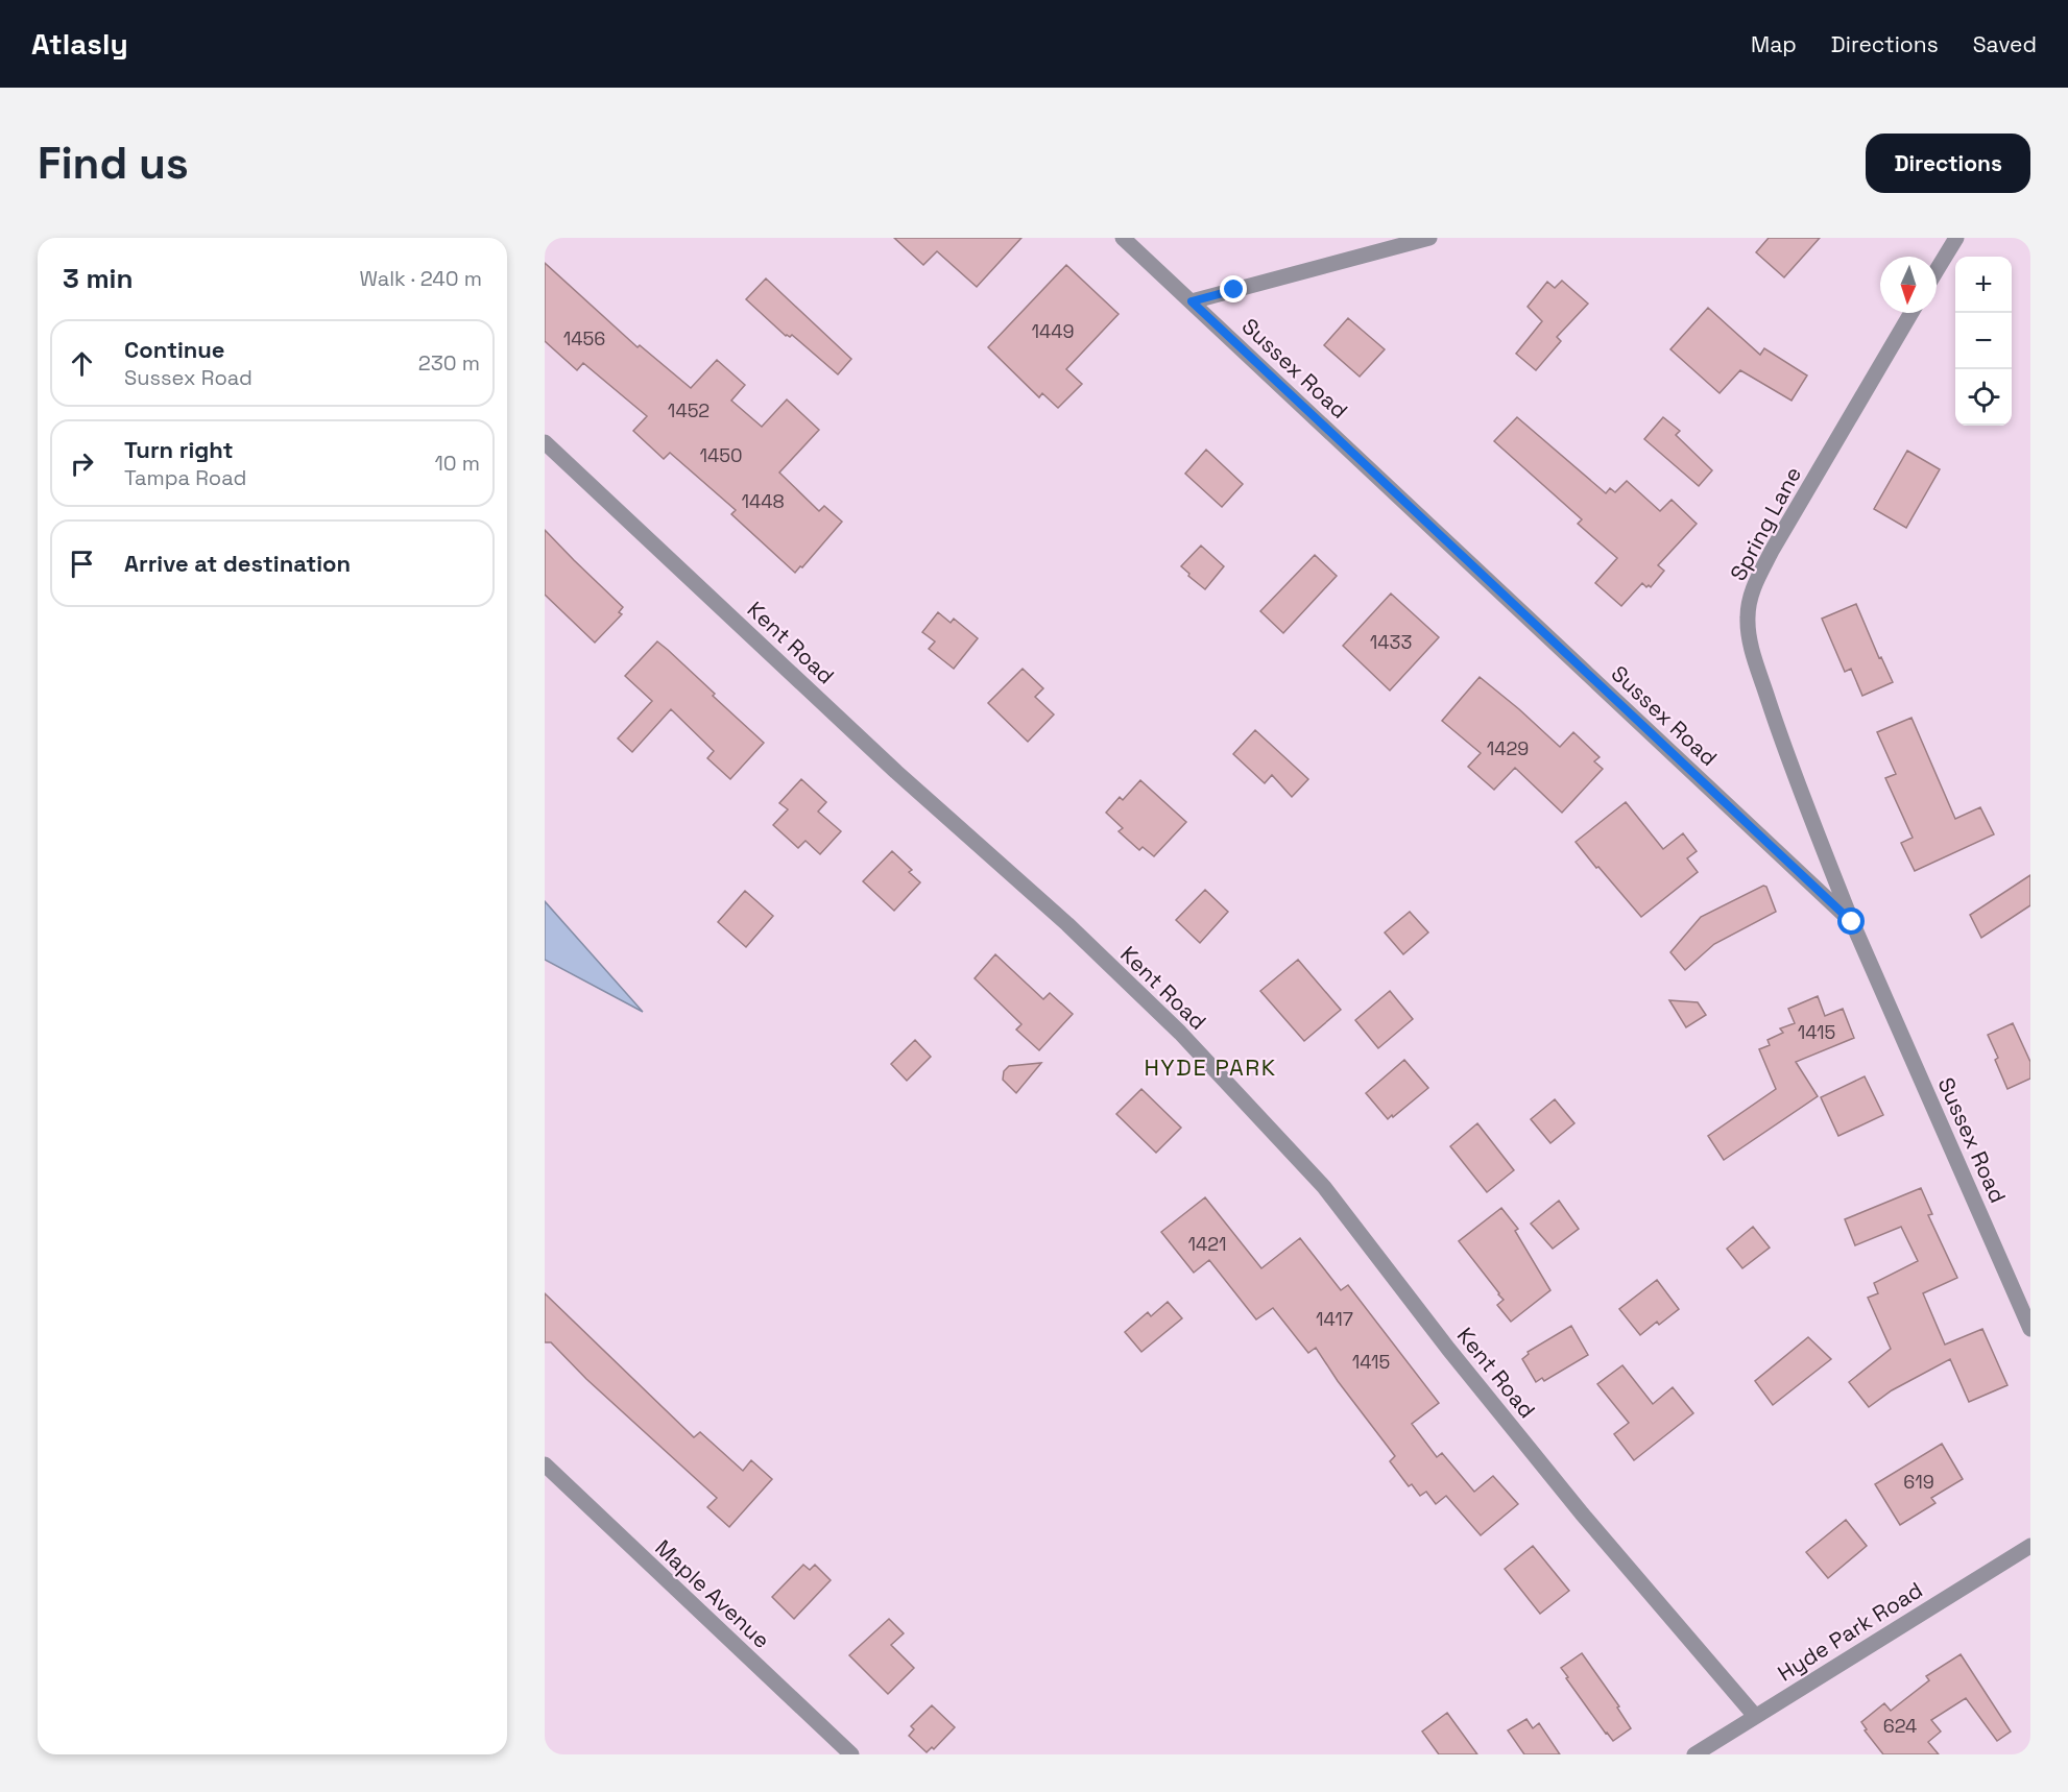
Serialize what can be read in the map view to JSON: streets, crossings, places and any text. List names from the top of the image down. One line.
{"streets":{"street":["Sussex Road","Spring Lane","Kent Road","Maple Avenue","Hyde Park Road"]},"crossings":[["Sussex Road","Spring Lane"],["Kent Road","Hyde Park Road"]],"districts":["HYDE PARK"],"house_numbers":["1449","1456","1452","1450","1448","1433","1429","1415","1421","1417","1415","619","624"],"north":"bottom","page":{"header":"Atlasly","nav":["Map","Directions","Saved"],"buttons":"Directions","title":"Find us","heading":["3 min","Walk · 240 m"],"map_buttons":["+","−"],"list":[["Continue","Sussex Road","230 m"],["Turn right","Tampa Road","10 m"],"Arrive at destination"]}}
